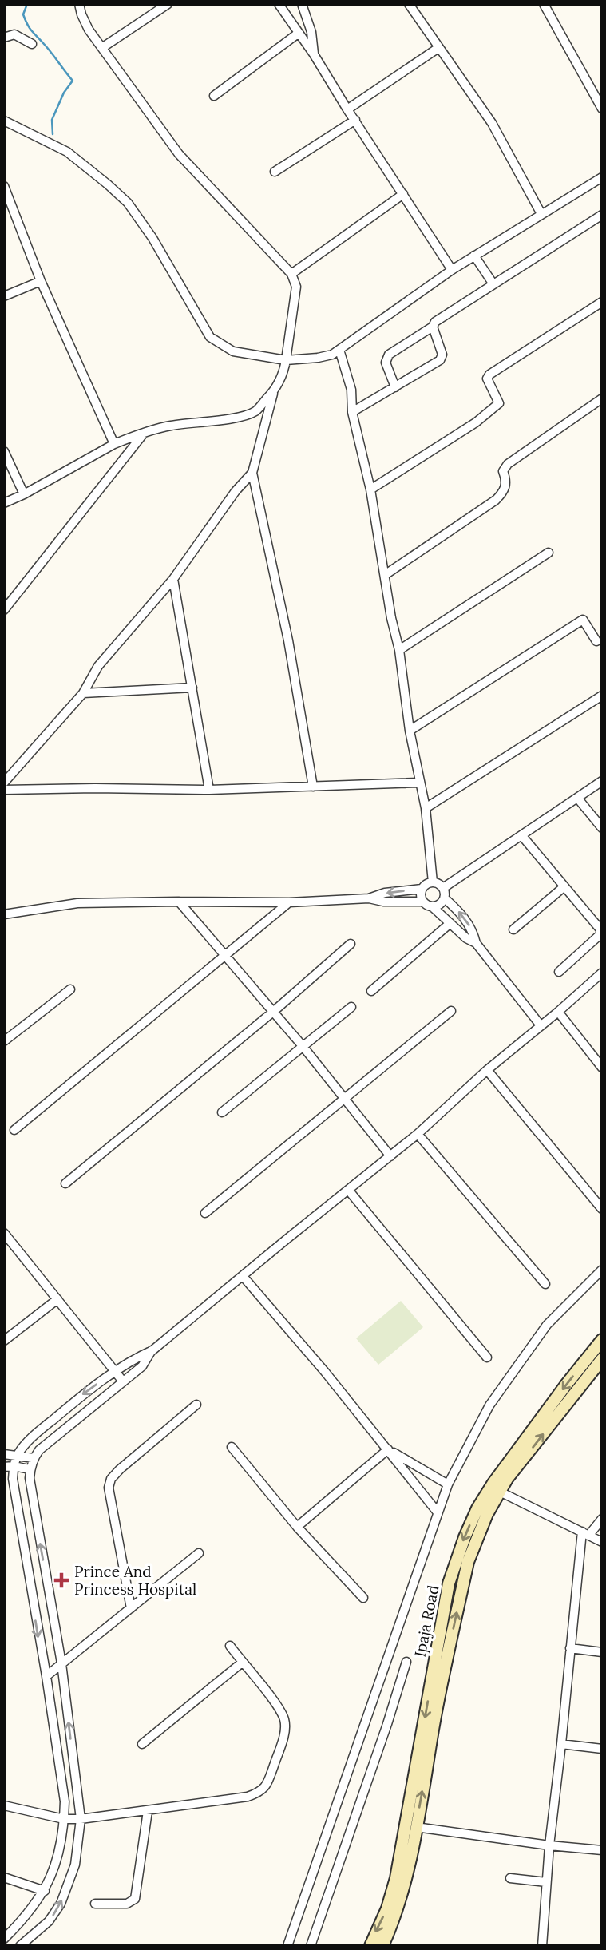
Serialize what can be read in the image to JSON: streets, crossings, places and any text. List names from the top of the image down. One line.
{"streets":{"main road":["Ipaja Road"]},"places":{"health":["Prince And Princess Hospital"]}}
